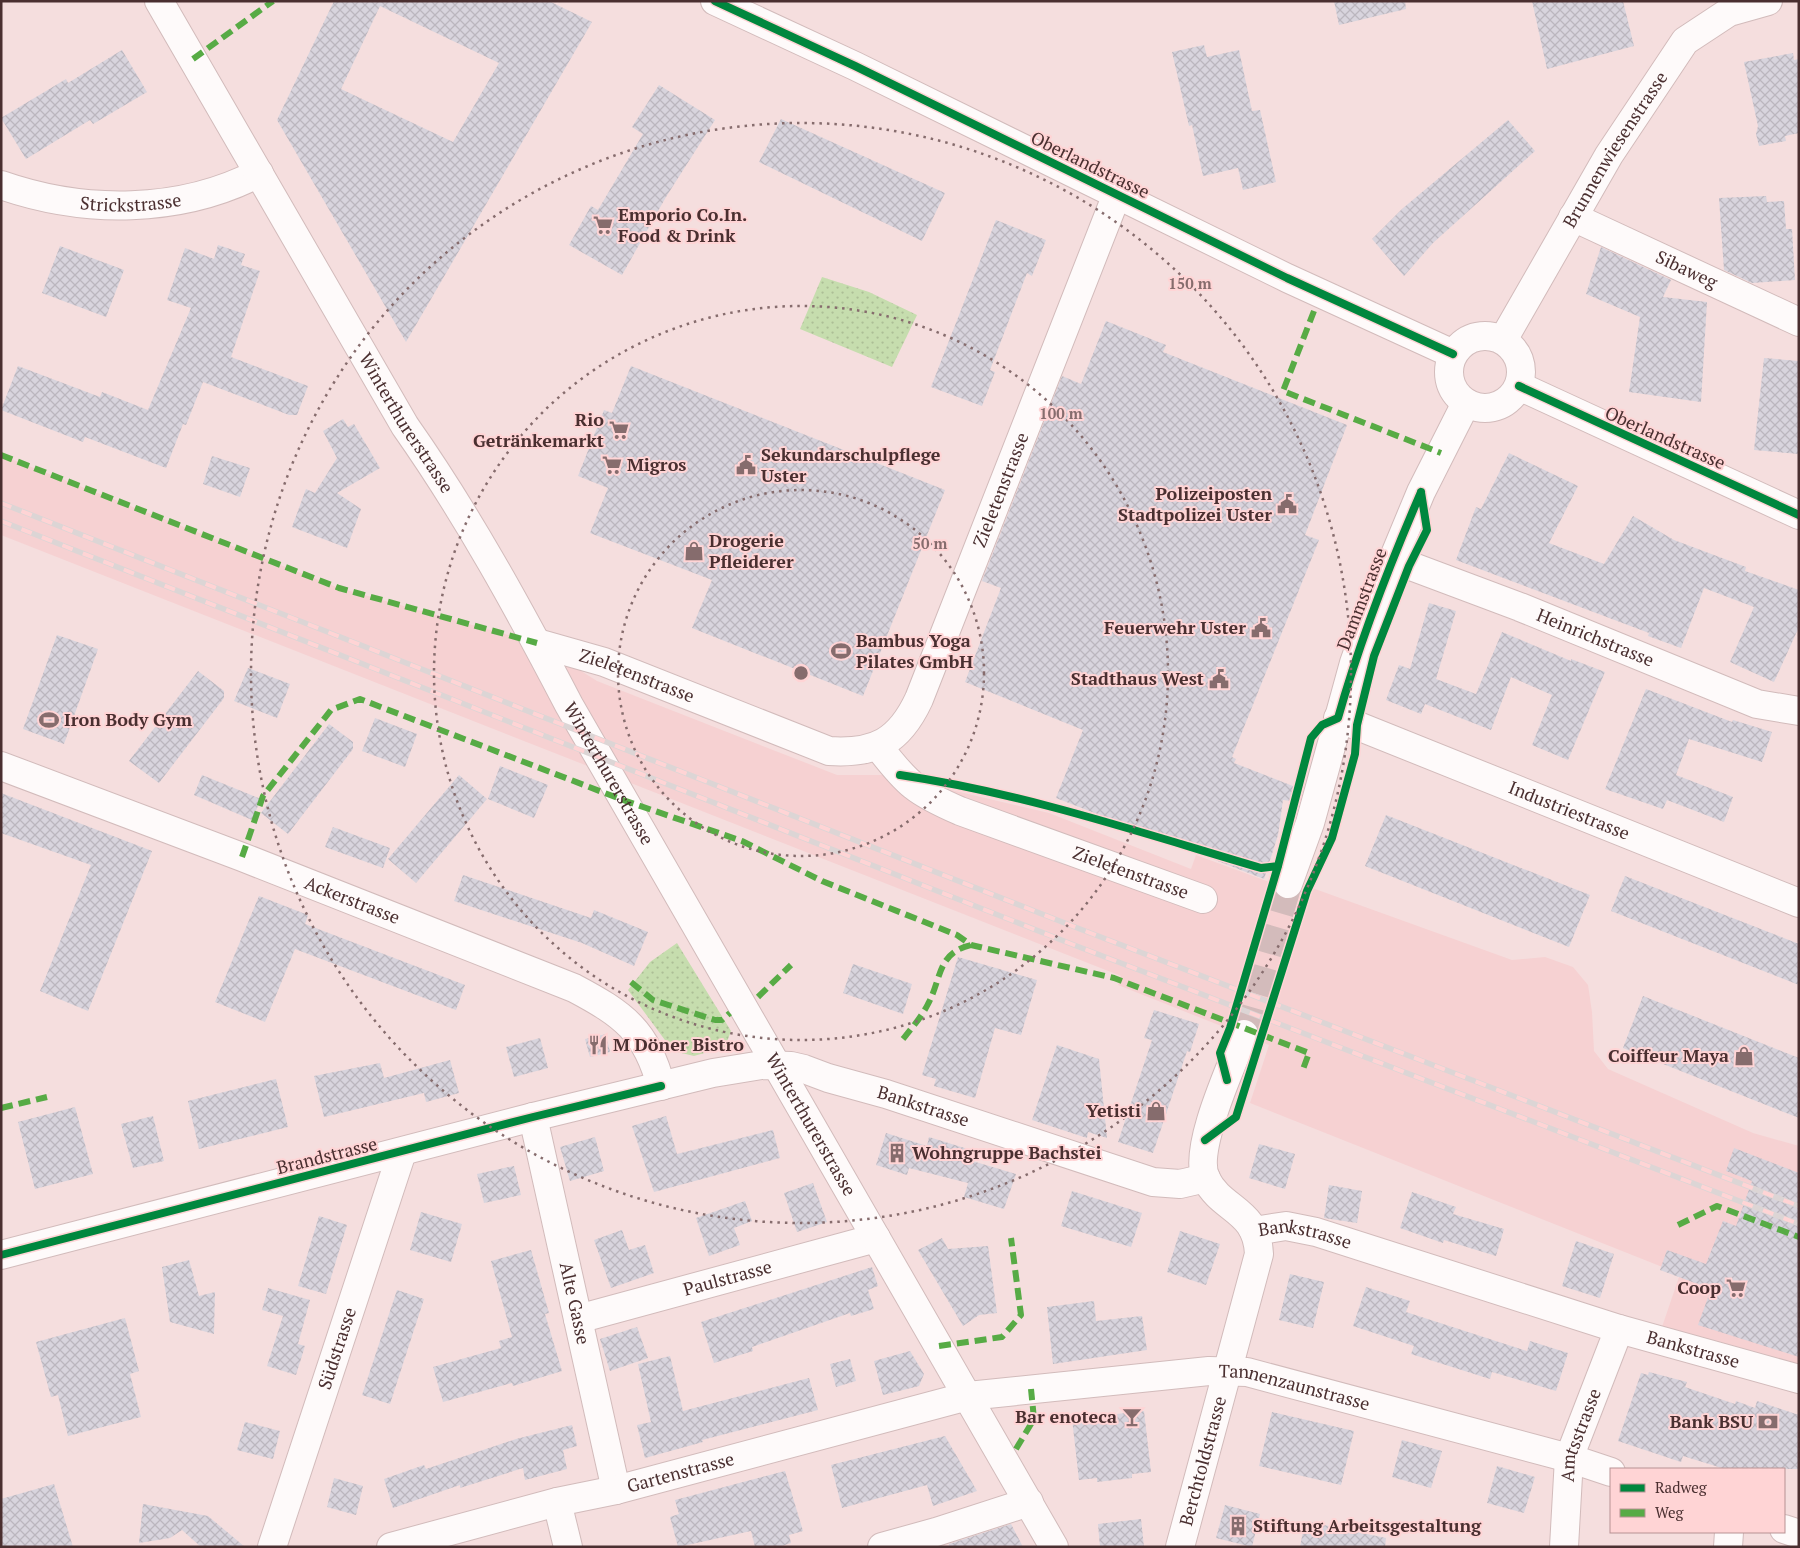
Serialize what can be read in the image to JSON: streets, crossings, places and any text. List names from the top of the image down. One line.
{"streets":{"street":["Brunnenwiesenstrasse","Oberlandstrasse","Strickstrasse","Sibaweg","Winterthurerstrasse","Zieletenstrasse","Dammstrasse","Heinrichstrasse","Industriestrasse","Ackerstrasse","Bankstrasse","Brandstrasse","Paulstrasse","Alte Gasse","Südstrasse","Tannenzaunstrasse","Amtsstrasse","Berchtoldstrasse","Gartenstrasse"]},"crossings":[["Brunnenwiesenstrasse","Oberlandstrasse"],["Brunnenwiesenstrasse","Sibaweg"],["Brunnenwiesenstrasse","Dammstrasse"],["Oberlandstrasse","Zieletenstrasse"],["Oberlandstrasse","Dammstrasse"],["Strickstrasse","Winterthurerstrasse"],["Winterthurerstrasse","Zieletenstrasse"],["Winterthurerstrasse","Bankstrasse"],["Winterthurerstrasse","Brandstrasse"],["Winterthurerstrasse","Paulstrasse"],["Winterthurerstrasse","Tannenzaunstrasse"],["Winterthurerstrasse","Gartenstrasse"],["Dammstrasse","Heinrichstrasse"],["Dammstrasse","Industriestrasse"],["Ackerstrasse","Brandstrasse"],["Bankstrasse","Brandstrasse"],["Bankstrasse","Amtsstrasse"],["Bankstrasse","Berchtoldstrasse"],["Brandstrasse","Alte Gasse"],["Brandstrasse","Südstrasse"],["Paulstrasse","Alte Gasse"],["Alte Gasse","Gartenstrasse"],["Tannenzaunstrasse","Amtsstrasse"],["Tannenzaunstrasse","Berchtoldstrasse"],["Tannenzaunstrasse","Gartenstrasse"]],"places":{"supermarket":["Emporio Co.In. Food & Drink","Rio Getränkemarkt","Migros","Coop"],"public building":["Sekundarschulpflege Uster","Polizeiposten Stadtpolizei Uster","Feuerwehr Uster","Stadthaus West"],"shop":["Drogerie Pfleiderer","Coiffeur Maya","Yetisti"],"sports":["Bambus Yoga Pilates GmbH","Iron Body Gym"],"restaurant":["M Döner Bistro"],"building":["Wohngruppe Bachstei","Stiftung Arbeitsgestaltung"],"bar":["Bar enoteca"],"bank":["Bank BSU"]},"legend":["Radweg","Weg"],"rings":["150 m","100 m","50 m"]}
